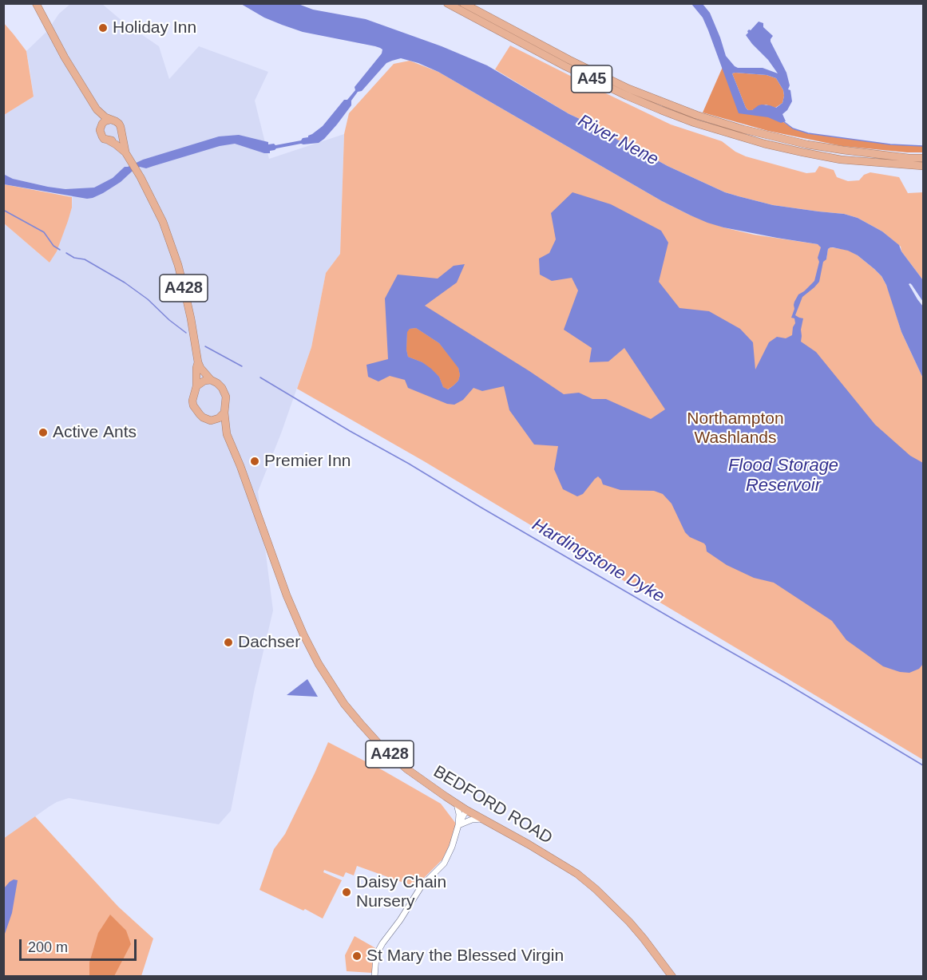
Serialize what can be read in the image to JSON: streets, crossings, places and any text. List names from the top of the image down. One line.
{"streets":{"highway":["A45","A428","BEDFORD ROAD"]},"crossings":[["A428","BEDFORD ROAD"]],"water":["River Nene","Flood Storage Reservoir","Hardingstone Dyke"],"parks":["Northampton Washlands"],"places":["Holiday Inn","Active Ants","Premier Inn","Dachser","Daisy Chain Nursery","St Mary the Blessed Virgin"],"scale_bar":"200 m"}
